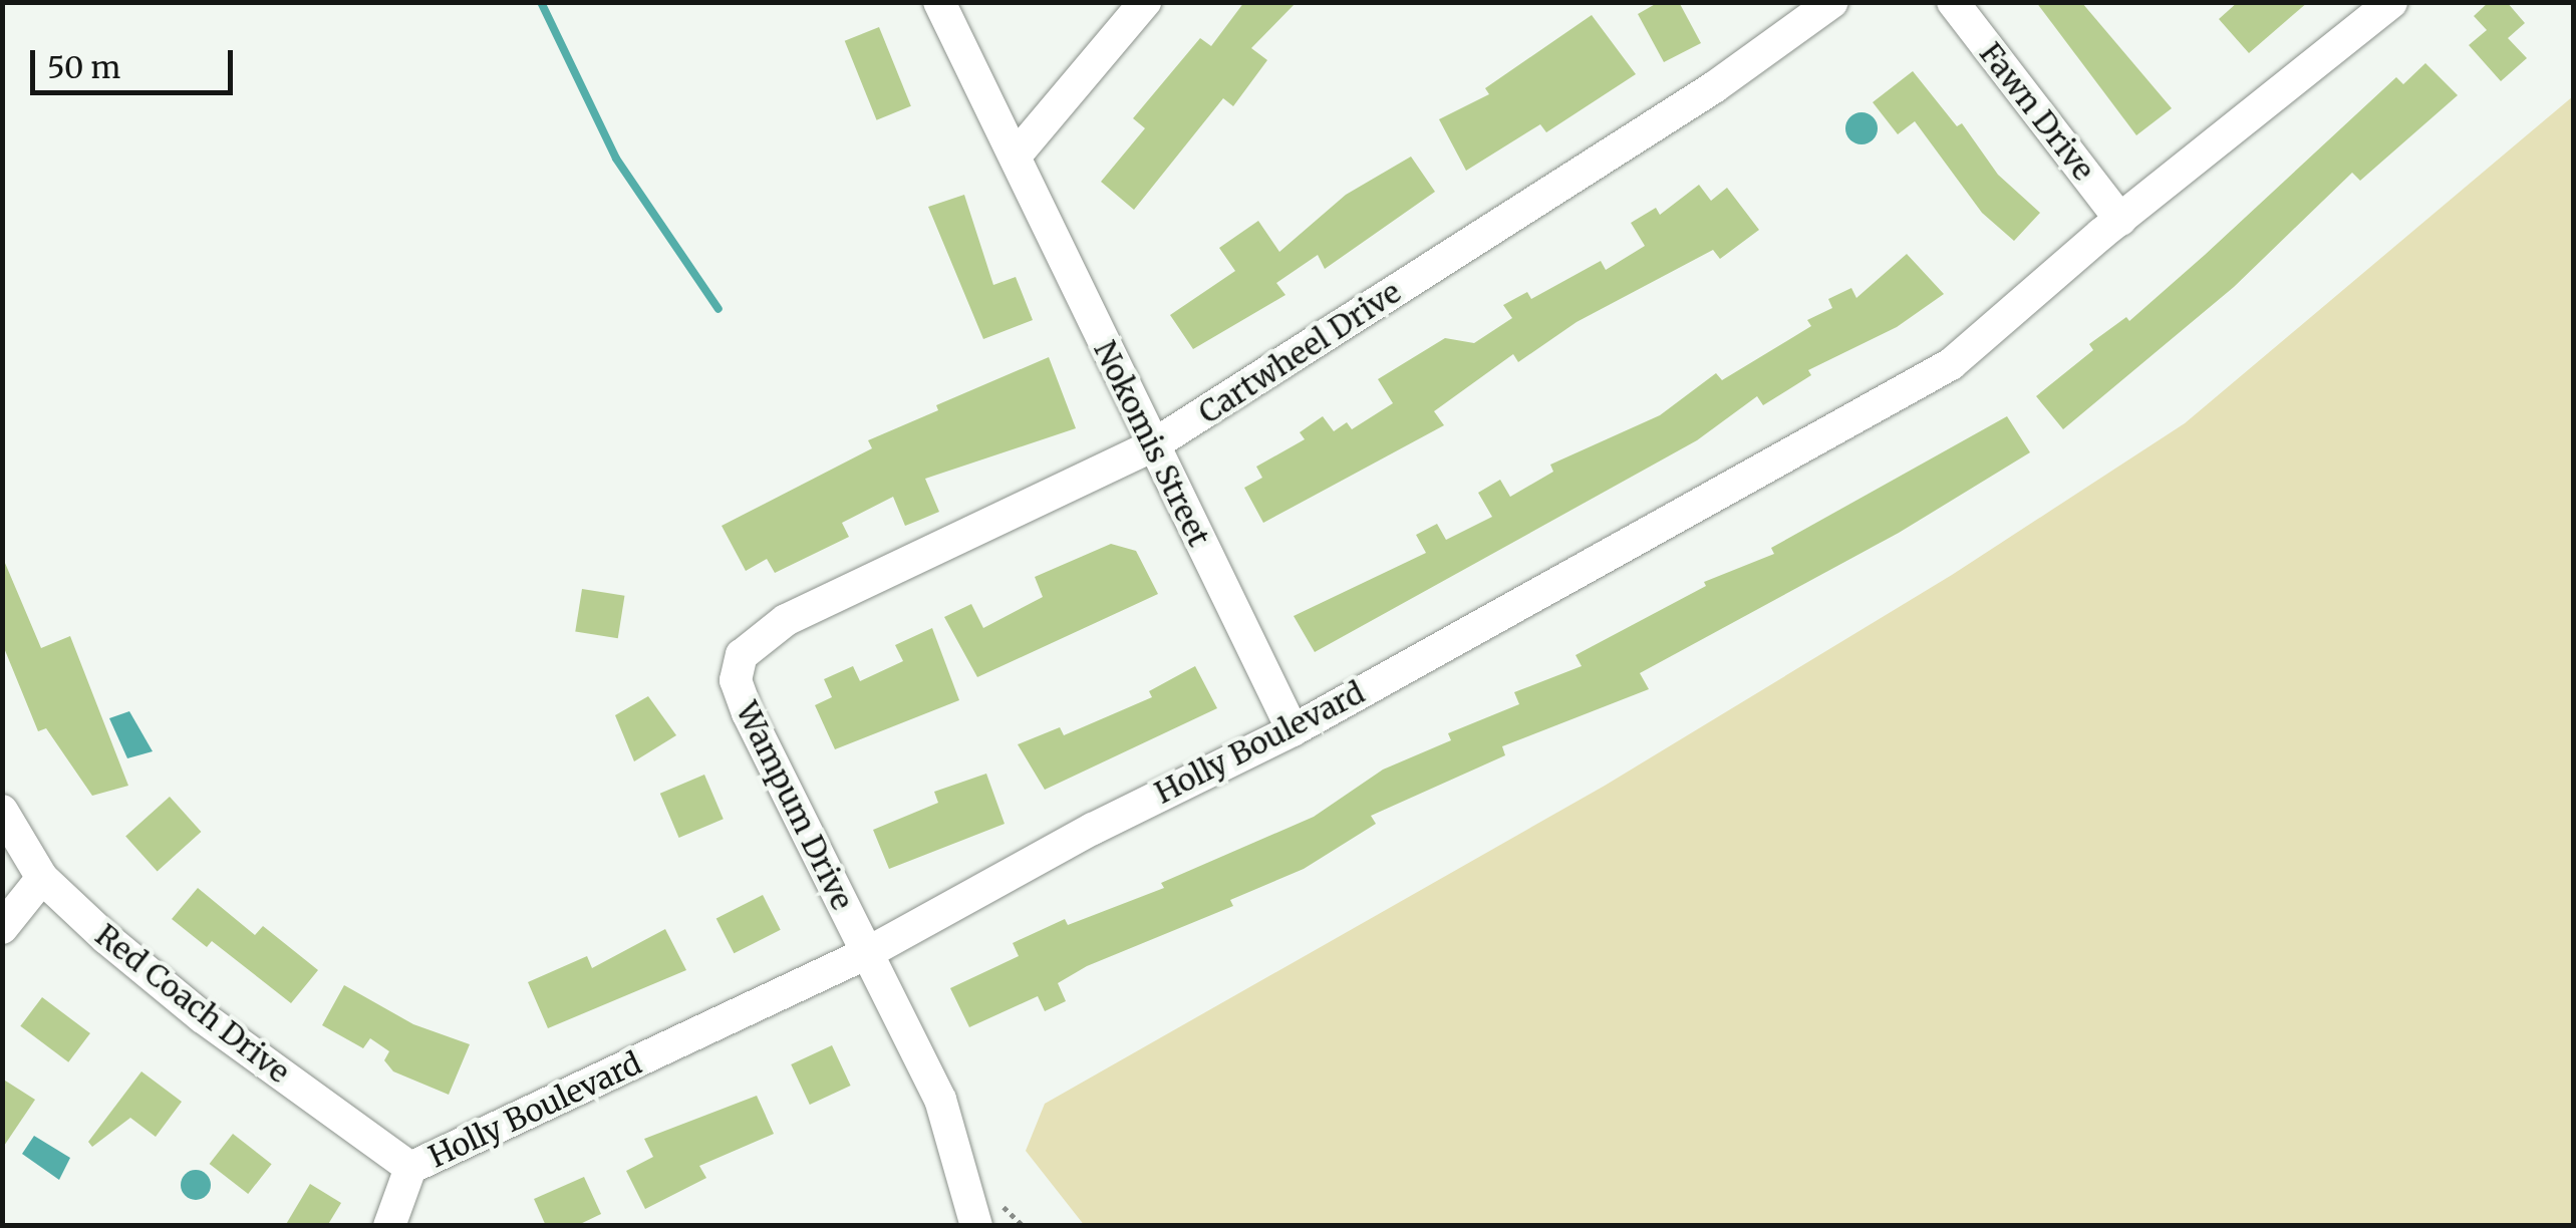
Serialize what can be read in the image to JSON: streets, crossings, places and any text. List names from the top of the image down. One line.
{"streets":{"street":["Fawn Drive","Cartwheel Drive","Nokomis Street","Holly Boulevard","Wampum Drive","Red Coach Drive"]},"crossings":[["Fawn Drive","Holly Boulevard"],["Cartwheel Drive","Nokomis Street"],["Cartwheel Drive","Wampum Drive"],["Nokomis Street","Holly Boulevard"],["Holly Boulevard","Wampum Drive"],["Holly Boulevard","Red Coach Drive"]],"scale_bar":"50 m"}
